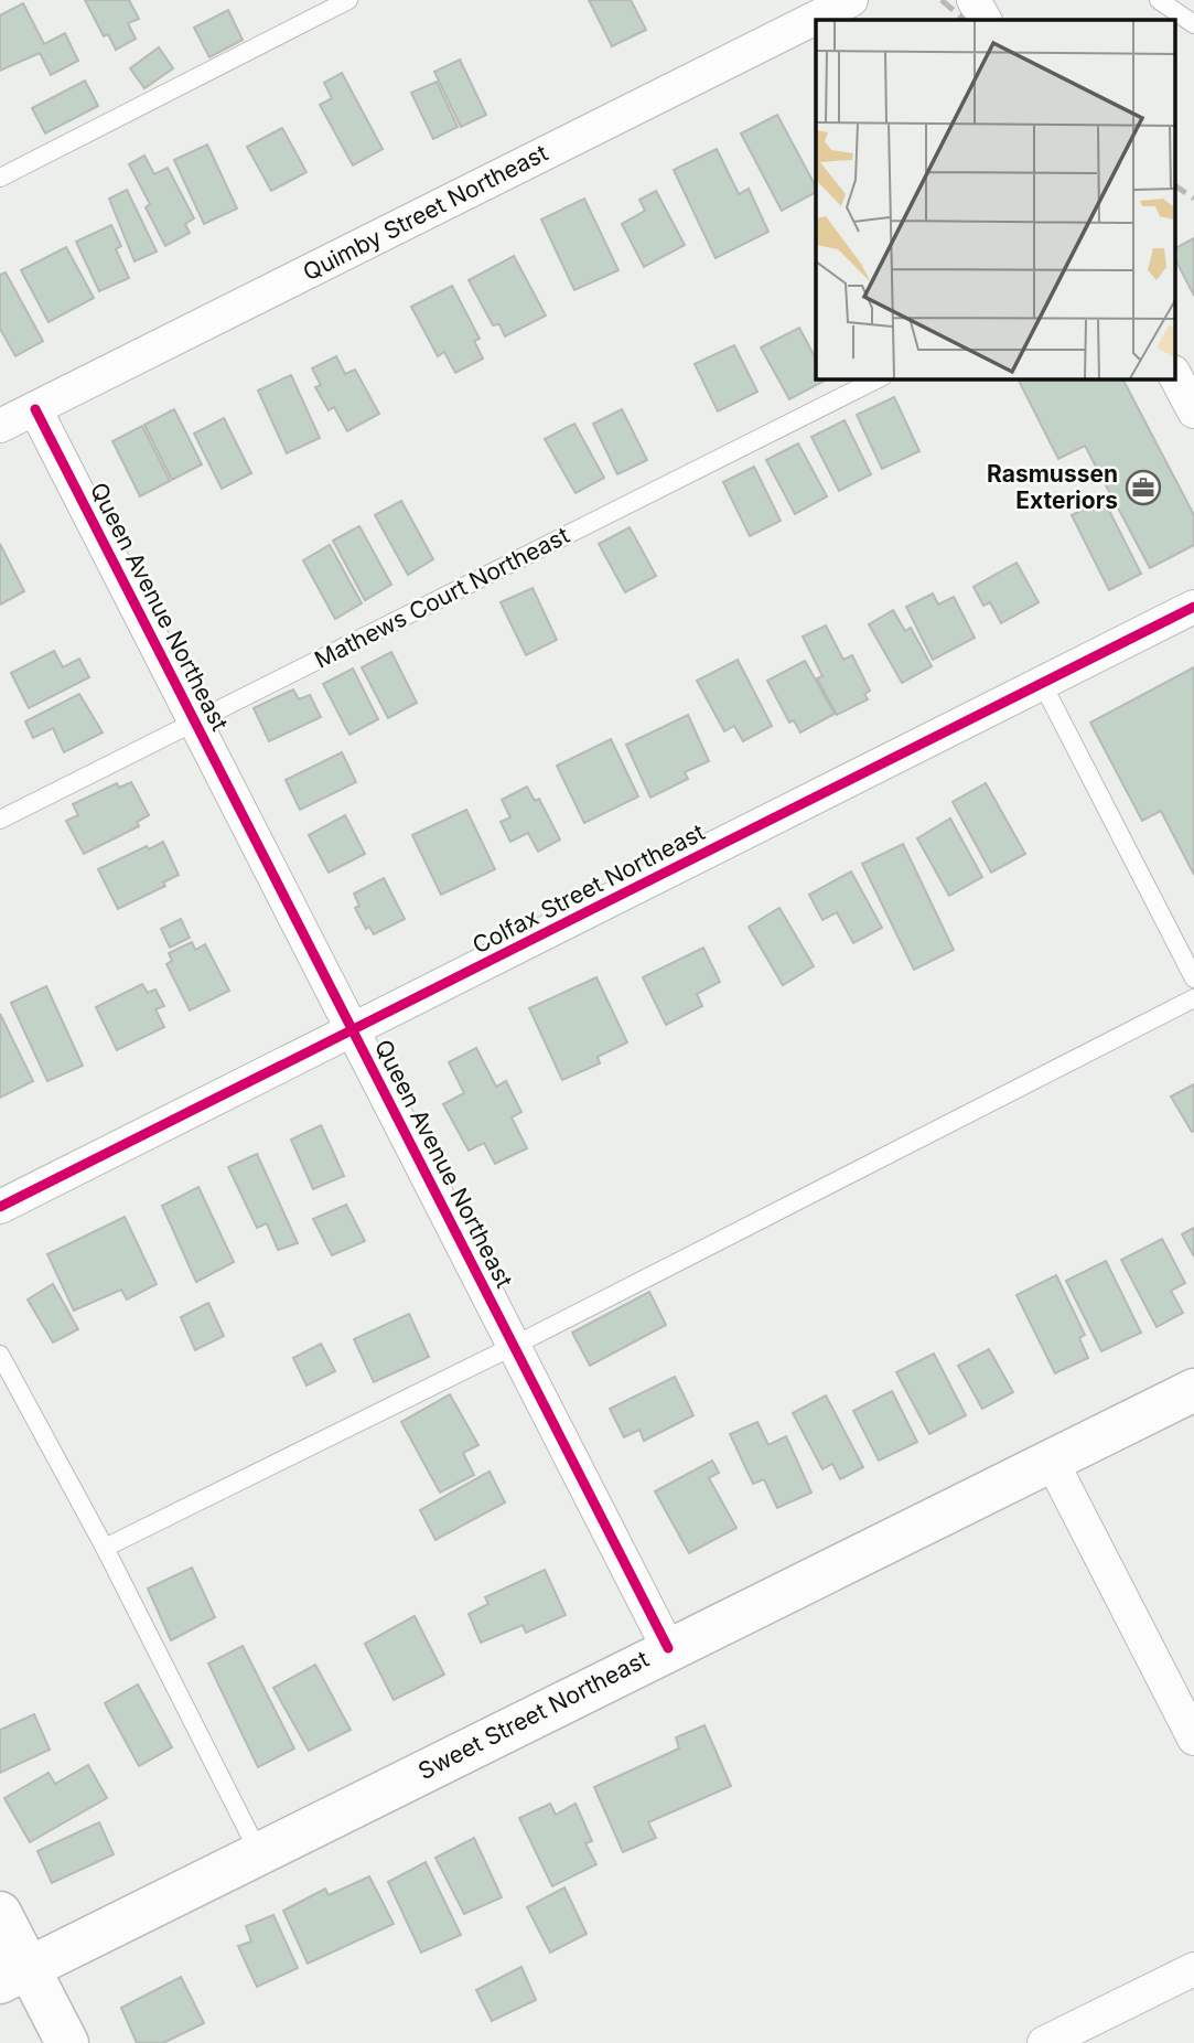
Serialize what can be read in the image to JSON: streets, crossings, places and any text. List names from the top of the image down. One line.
{"streets":{"street":["Quimby Street Northeast","Queen Avenue Northeast","Colfax Street Northeast","Sweet Street Northeast"],"lane":["Mathews Court Northeast"]},"crossings":[["Quimby Street Northeast","Queen Avenue Northeast"],["Mathews Court Northeast","Queen Avenue Northeast"],["Queen Avenue Northeast","Colfax Street Northeast"],["Queen Avenue Northeast","Sweet Street Northeast"]],"places":{"office":["Rasmussen Exteriors"]}}
